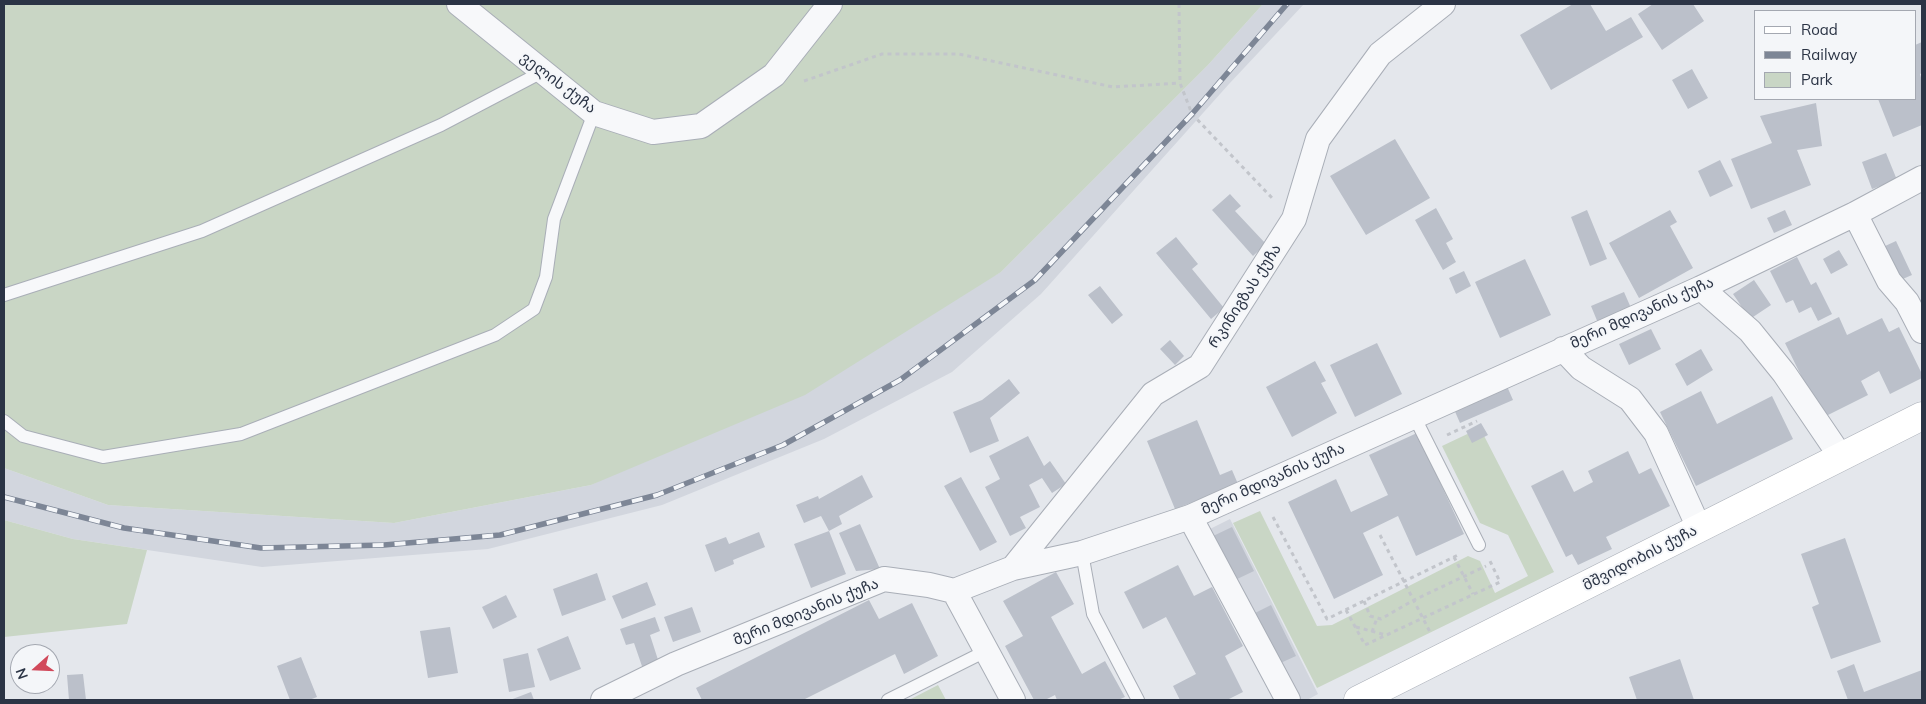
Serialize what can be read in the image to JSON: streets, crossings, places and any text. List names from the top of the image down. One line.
{"streets":{"street":["ველის ქუჩა","რკინიგზას ქუჩა","მერი მდივანის ქუჩა","მშვიდობის ქუჩა"]},"crossings":[["რკინიგზას ქუჩა","მერი მდივანის ქუჩა"]],"legend":["Road","Railway","Park"],"north":"left"}
